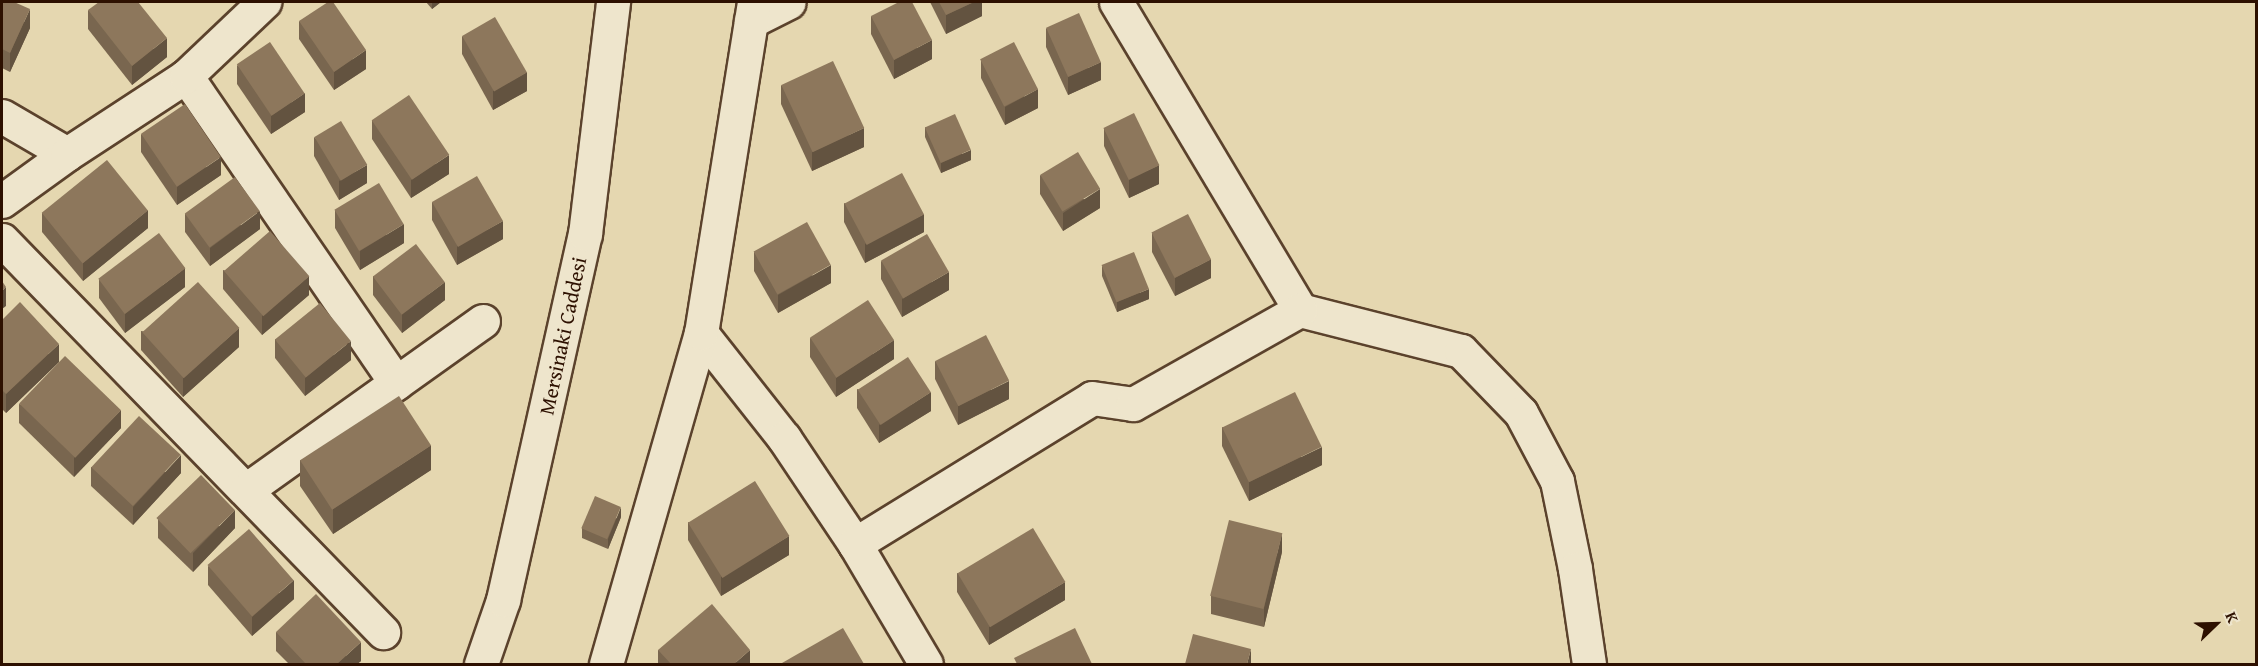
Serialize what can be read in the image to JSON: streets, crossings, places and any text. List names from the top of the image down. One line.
{"streets":{"street":["Mersinaki Caddesi"]},"north":"top right"}
